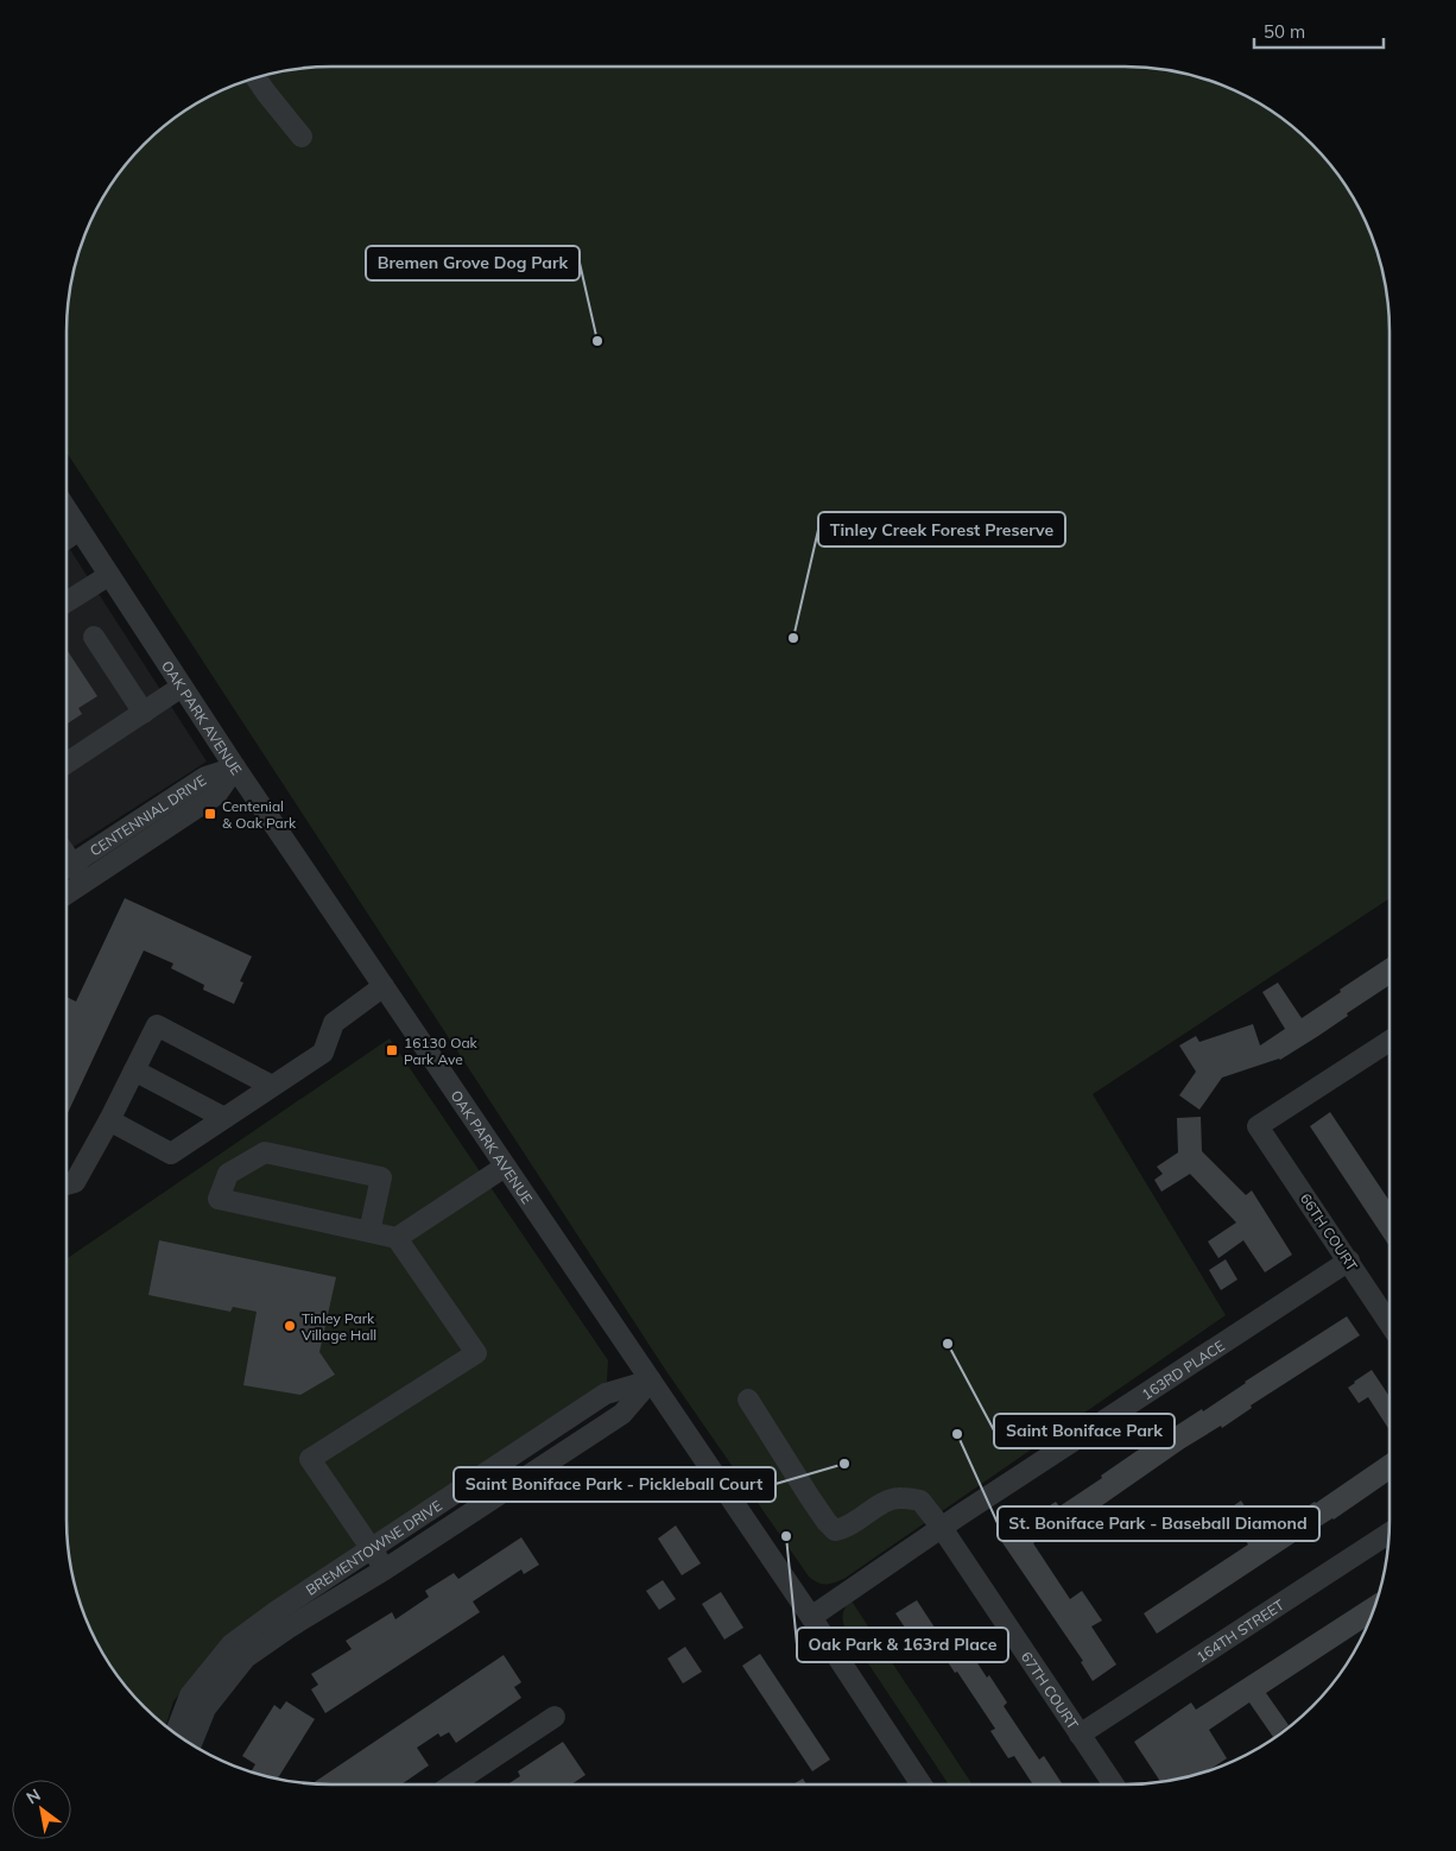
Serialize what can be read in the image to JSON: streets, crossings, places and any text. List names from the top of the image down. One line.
{"streets":{"street":["OAK PARK AVENUE","CENTENNIAL DRIVE","66TH COURT","163RD PLACE","BREMENTOWNE DRIVE","164TH STREET","67TH COURT"]},"crossings":[["OAK PARK AVENUE","CENTENNIAL DRIVE"],["OAK PARK AVENUE","163RD PLACE"],["OAK PARK AVENUE","BREMENTOWNE DRIVE"],["66TH COURT","163RD PLACE"],["163RD PLACE","67TH COURT"],["164TH STREET","67TH COURT"]],"places":{"other":["Bremen Grove Dog Park","Tinley Creek Forest Preserve","Tinley Park Village Hall","Saint Boniface Park","St. Boniface Park - Baseball Diamond","Saint Boniface Park - Pickleball Court","Oak Park & 163rd Place"],"transit":["Centenial & Oak Park","16130 Oak Park Ave"]},"scale_bar":"50 m","north":"top left"}
